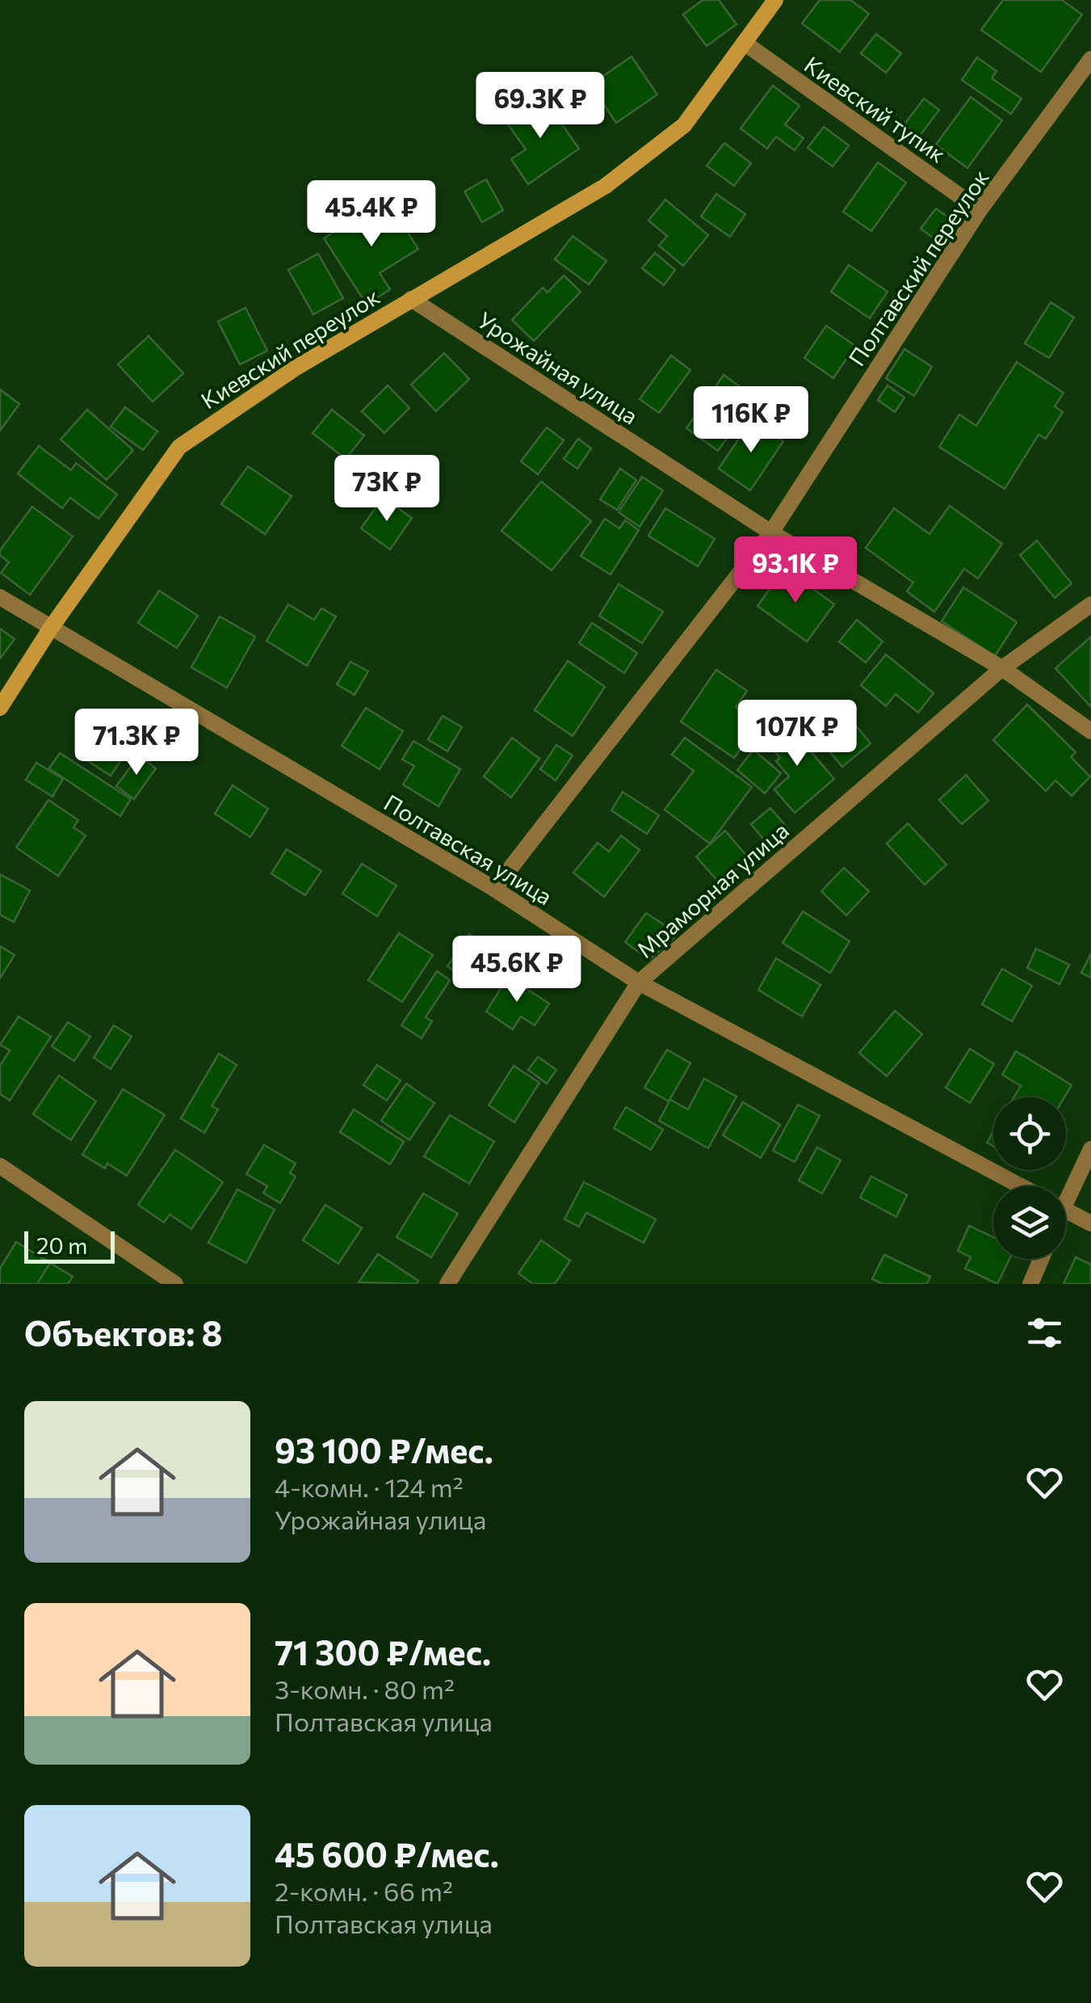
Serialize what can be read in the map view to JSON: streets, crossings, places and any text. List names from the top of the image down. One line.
{"streets":{"street":["Киевский тупик","Полтавский переулок","Киевский переулок","Урожайная улица","Полтавская улица","Мраморная улица"]},"crossings":[["Киевский тупик","Полтавский переулок"],["Киевский тупик","Киевский переулок"],["Полтавский переулок","Урожайная улица"],["Полтавский переулок","Полтавская улица"],["Киевский переулок","Урожайная улица"],["Киевский переулок","Полтавская улица"],["Урожайная улица","Мраморная улица"],["Полтавская улица","Мраморная улица"]],"scale_bar":"20 m","page":{"price":["69.3K ₽","45.4K ₽","116K ₽","73K ₽","93.1K ₽","107K ₽","71.3K ₽","45.6K ₽"],"scale":"20 m","heading":"Объектов: 8","list":[{"name":"93 100 ₽/мес.","note":"4-комн. · 124 m² · Урожайная улица"},{"name":"71 300 ₽/мес.","note":"3-комн. · 80 m² · Полтавская улица"},{"name":"45 600 ₽/мес.","note":"2-комн. · 66 m² · Полтавская улица"}]}}
